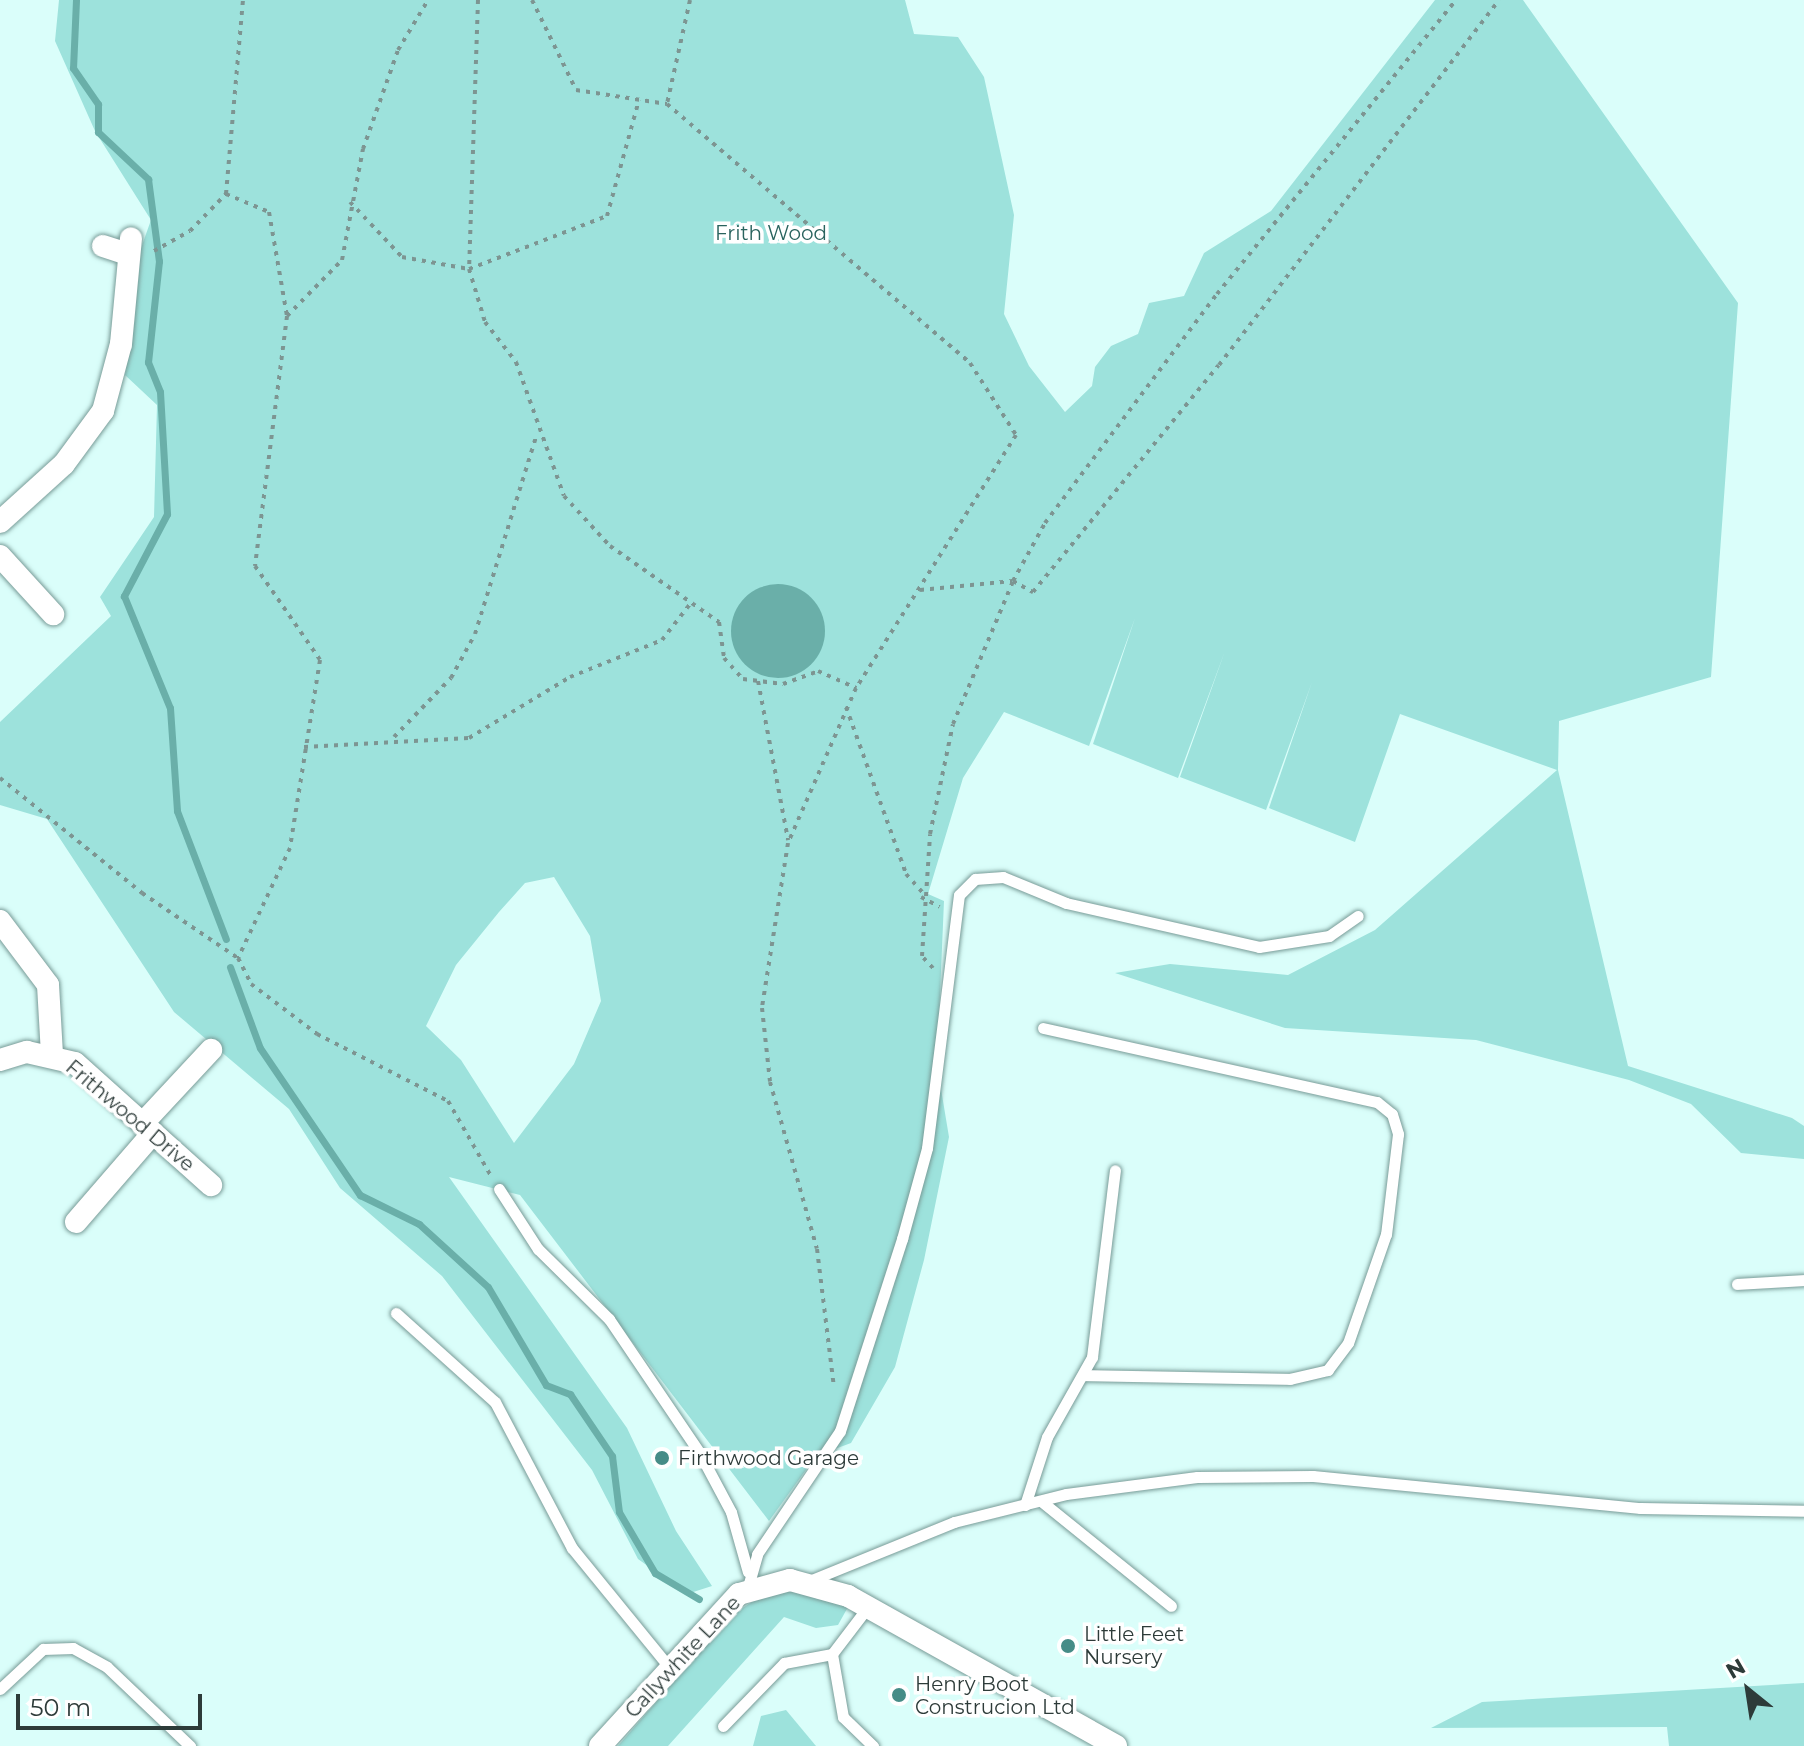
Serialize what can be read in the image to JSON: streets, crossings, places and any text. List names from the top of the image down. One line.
{"streets":{"street":["Frithwood Drive","Callywhite Lane"]},"parks":["Frith Wood"],"places":["Firthwood Garage","Little Feet Nursery","Henry Boot Construcion Ltd"],"scale_bar":"50 m","north":"top left"}
